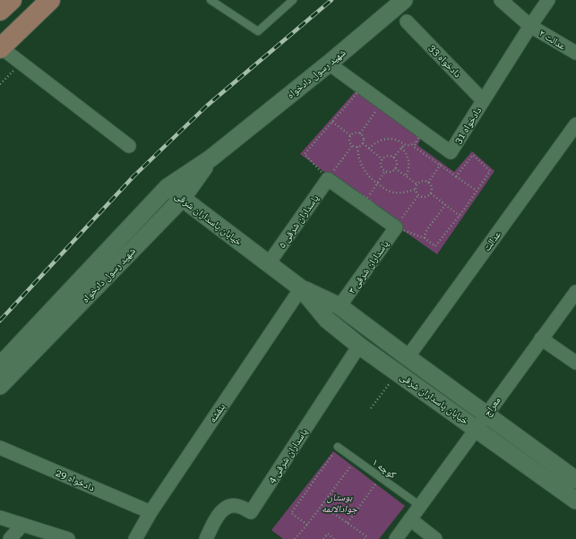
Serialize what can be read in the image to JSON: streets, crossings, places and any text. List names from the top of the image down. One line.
{"streets":{"street":["عدالت ۲","دادخواه 33","شهید رسول دادخواه","دادخواه 31","خیابان پاسداران شرقی","پاسداران شرقی ۵","عدالت","پاسداران شرقی ۳","معراج","بنفشه","پاسداران شرقی 4","دادخواه 29"],"lane":["کوچه ۱"]},"crossings":[["عدالت ۲","دادخواه 31"],["دادخواه 33","دادخواه 31"],["شهید رسول دادخواه","دادخواه 31"],["شهید رسول دادخواه","خیابان پاسداران شرقی"],["خیابان پاسداران شرقی","پاسداران شرقی ۵"],["خیابان پاسداران شرقی","عدالت"],["خیابان پاسداران شرقی","پاسداران شرقی ۳"],["خیابان پاسداران شرقی","معراج"],["خیابان پاسداران شرقی","بنفشه"],["خیابان پاسداران شرقی","پاسداران شرقی 4"],["معراج","کوچه ۱"],["بنفشه","دادخواه 29"]],"parks":["بوستان جوادالائمه"]}
